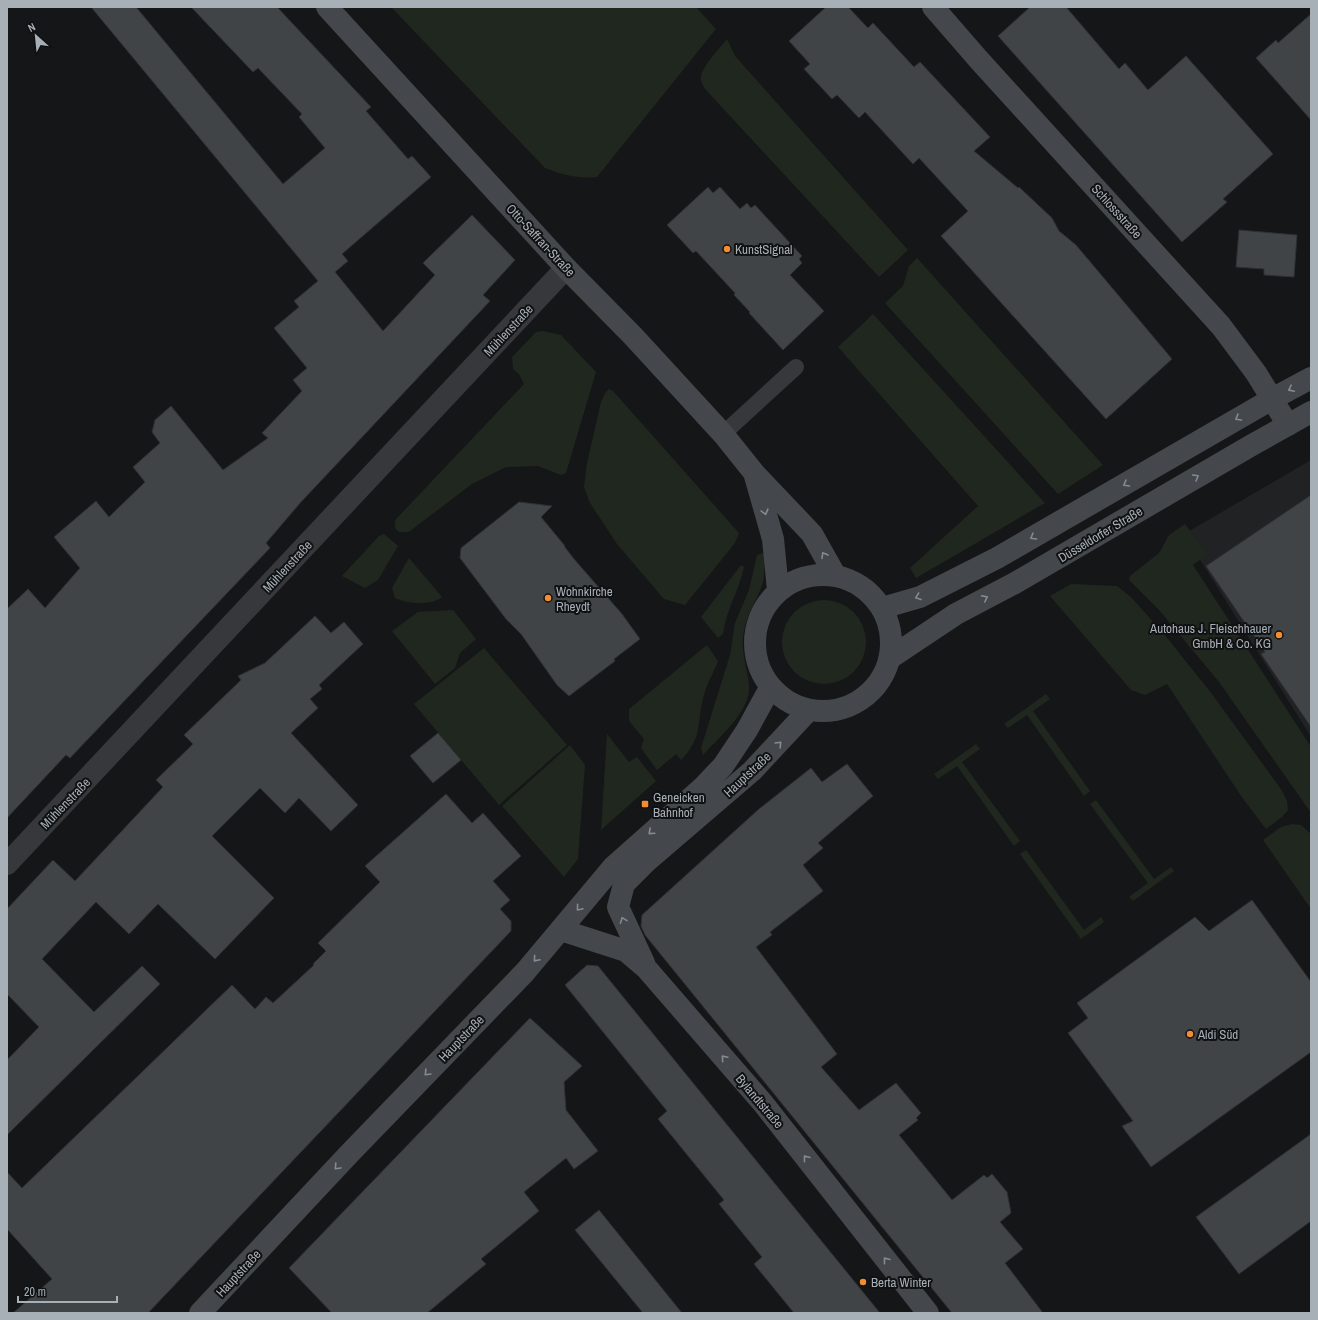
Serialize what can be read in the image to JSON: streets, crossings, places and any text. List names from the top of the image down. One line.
{"streets":{"main road":["Schlossstraße","Otto-Saffran-Straße","Düsseldorfer Straße","Hauptstraße","Bylandtstraße"],"street":["Mühlenstraße"]},"crossings":[["Schlossstraße","Düsseldorfer Straße"],["Otto-Saffran-Straße","Mühlenstraße"],["Otto-Saffran-Straße","Düsseldorfer Straße"],["Otto-Saffran-Straße","Hauptstraße"],["Düsseldorfer Straße","Hauptstraße"],["Hauptstraße","Bylandtstraße"]],"one_way":["Bylandtstraße"],"places":{"other":["KunstSignal","Wohnkirche Rheydt","Autohaus J. Fleischhauer GmbH & Co. KG","Aldi Süd","Berta Winter"],"transit":["Geneicken Bahnhof"]},"scale_bar":"20 m","north":"top left"}
